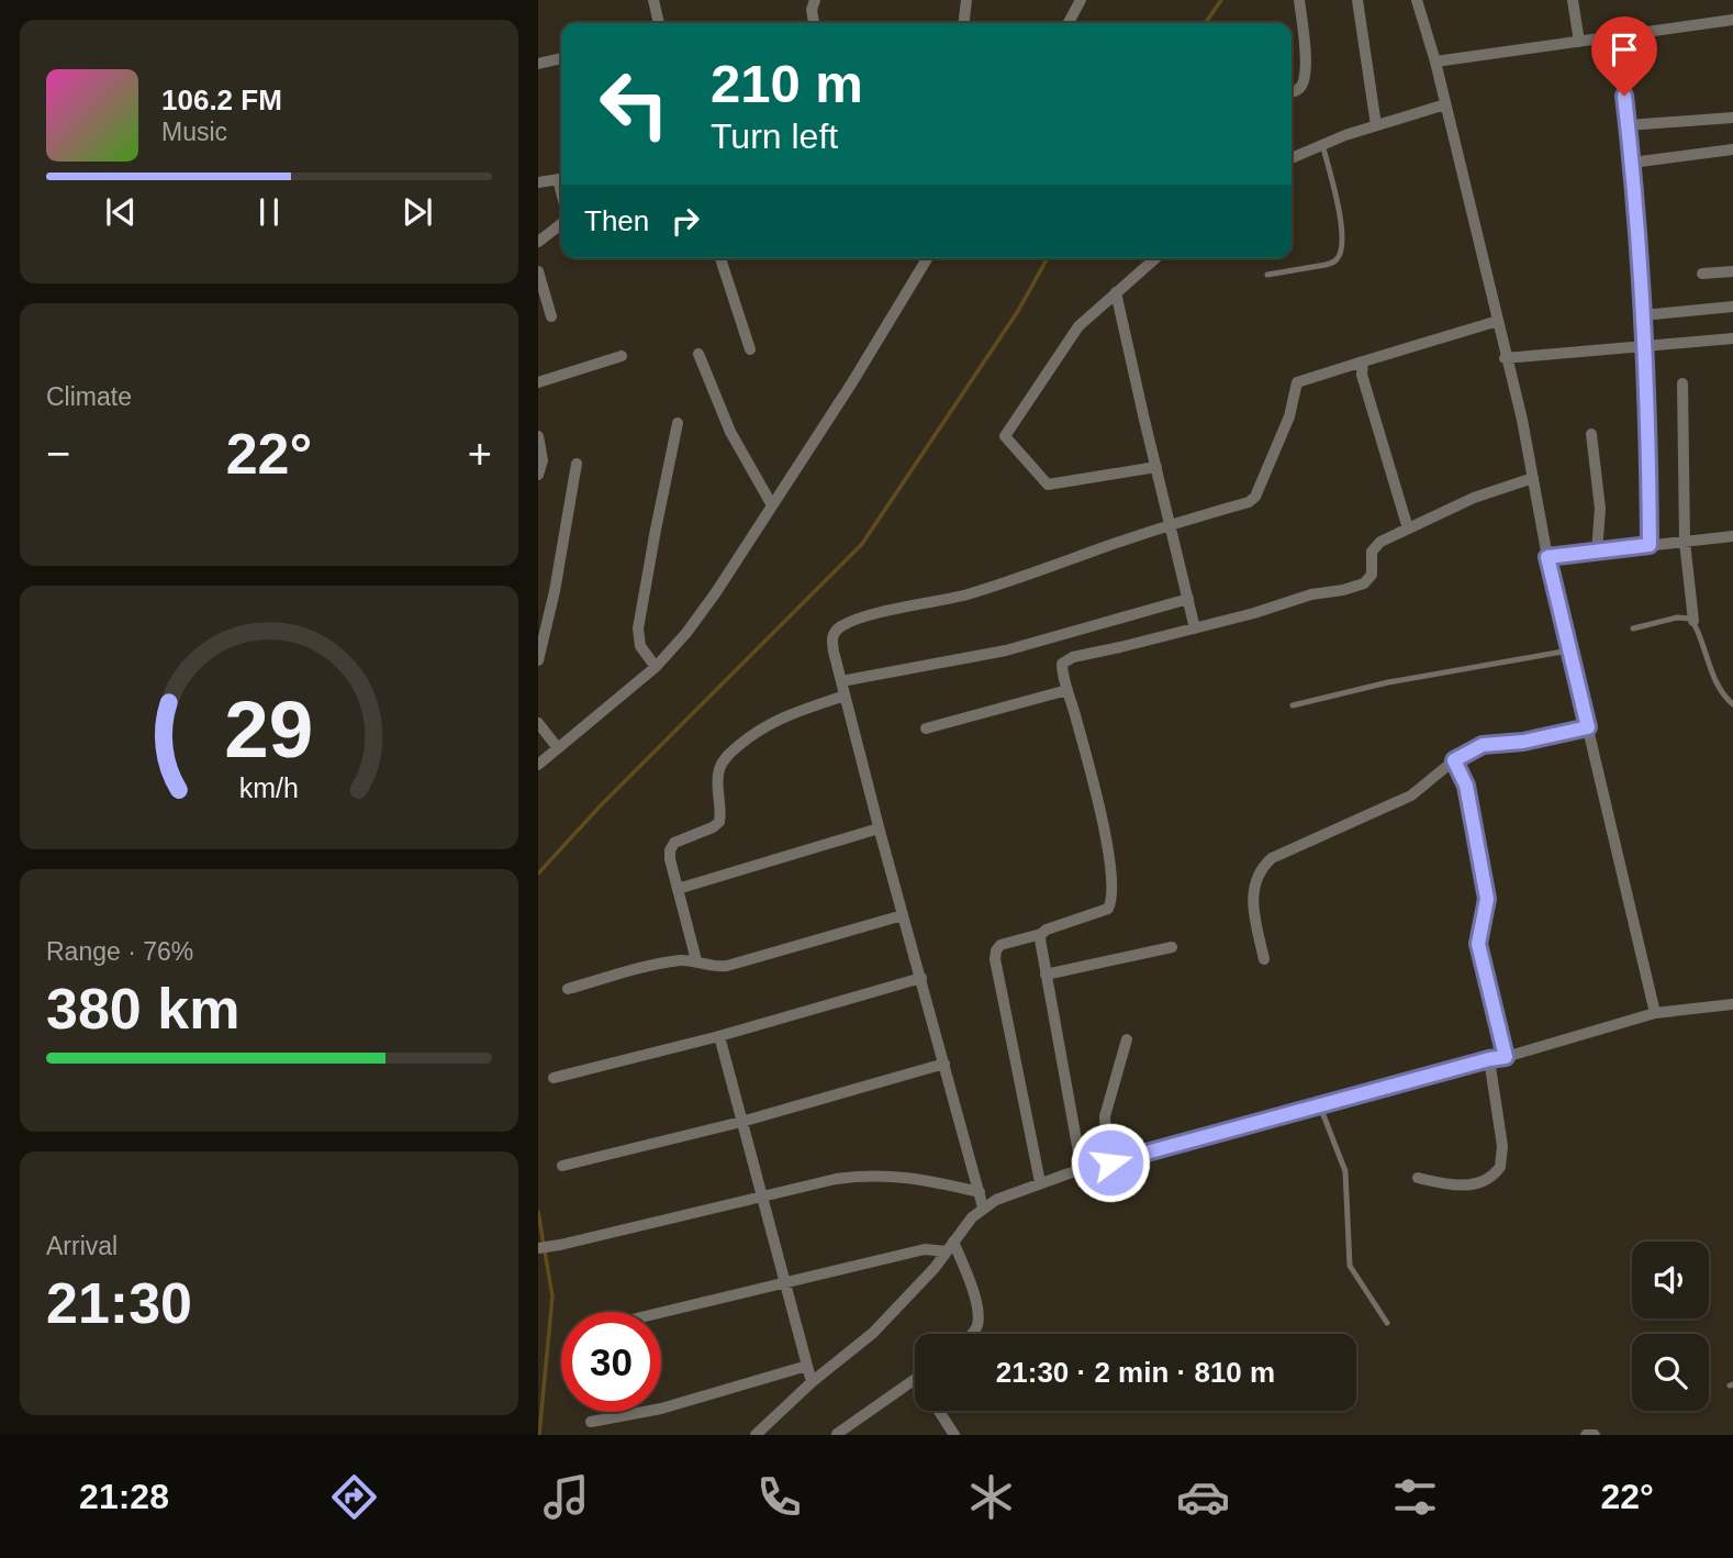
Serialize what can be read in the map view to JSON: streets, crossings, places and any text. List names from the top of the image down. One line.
{"page":{"turn":["210 m","Turn left"],"song":["106.2 FM","Music"],"then":"Then","tile":["Climate",["Range · 76%","380 km"],["Arrival","21:30"]],"heat":["−","22°","+"],"limit":"30","trip":"21:30 · 2 min · 810 m","tabs":["21:28","22°"],"gauge":["29","km/h"]}}
